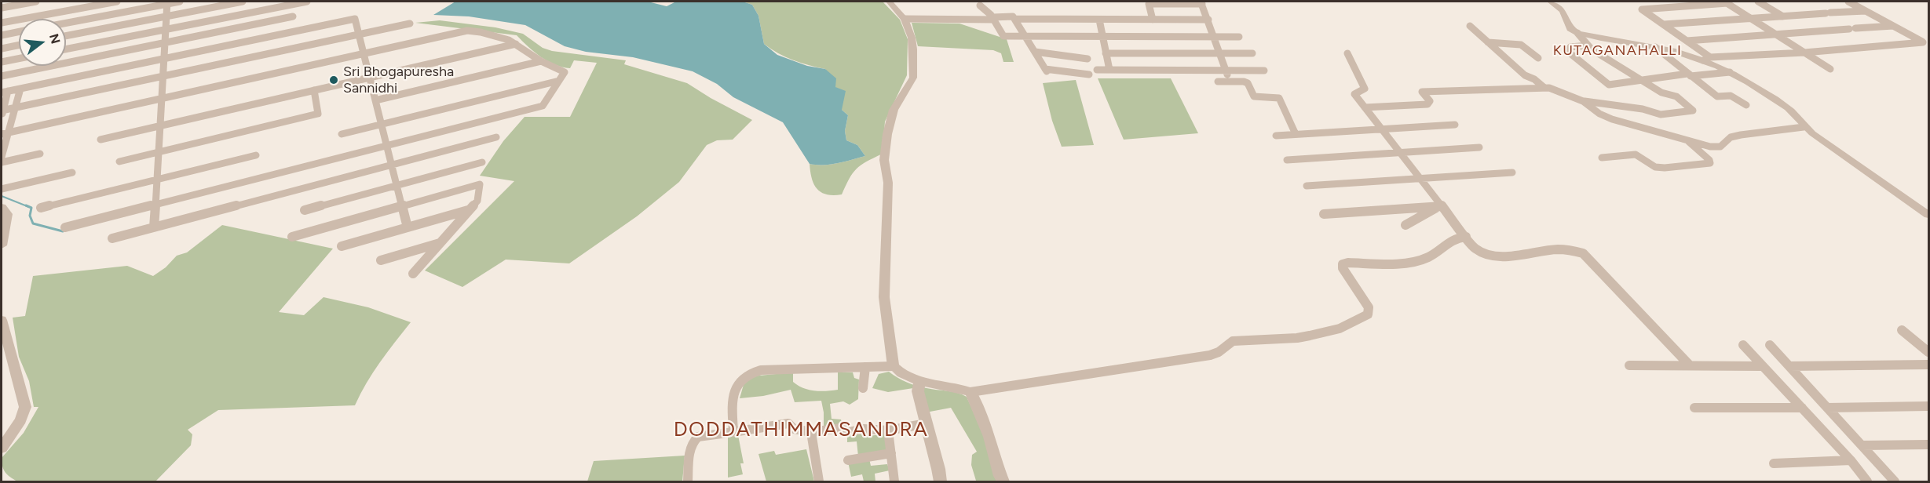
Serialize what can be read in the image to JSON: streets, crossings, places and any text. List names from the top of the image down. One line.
{"districts":["KUTAGANAHALLI","DODDATHIMMASANDRA"],"places":["Sri Bhogapuresha Sannidhi"],"north":"right"}
